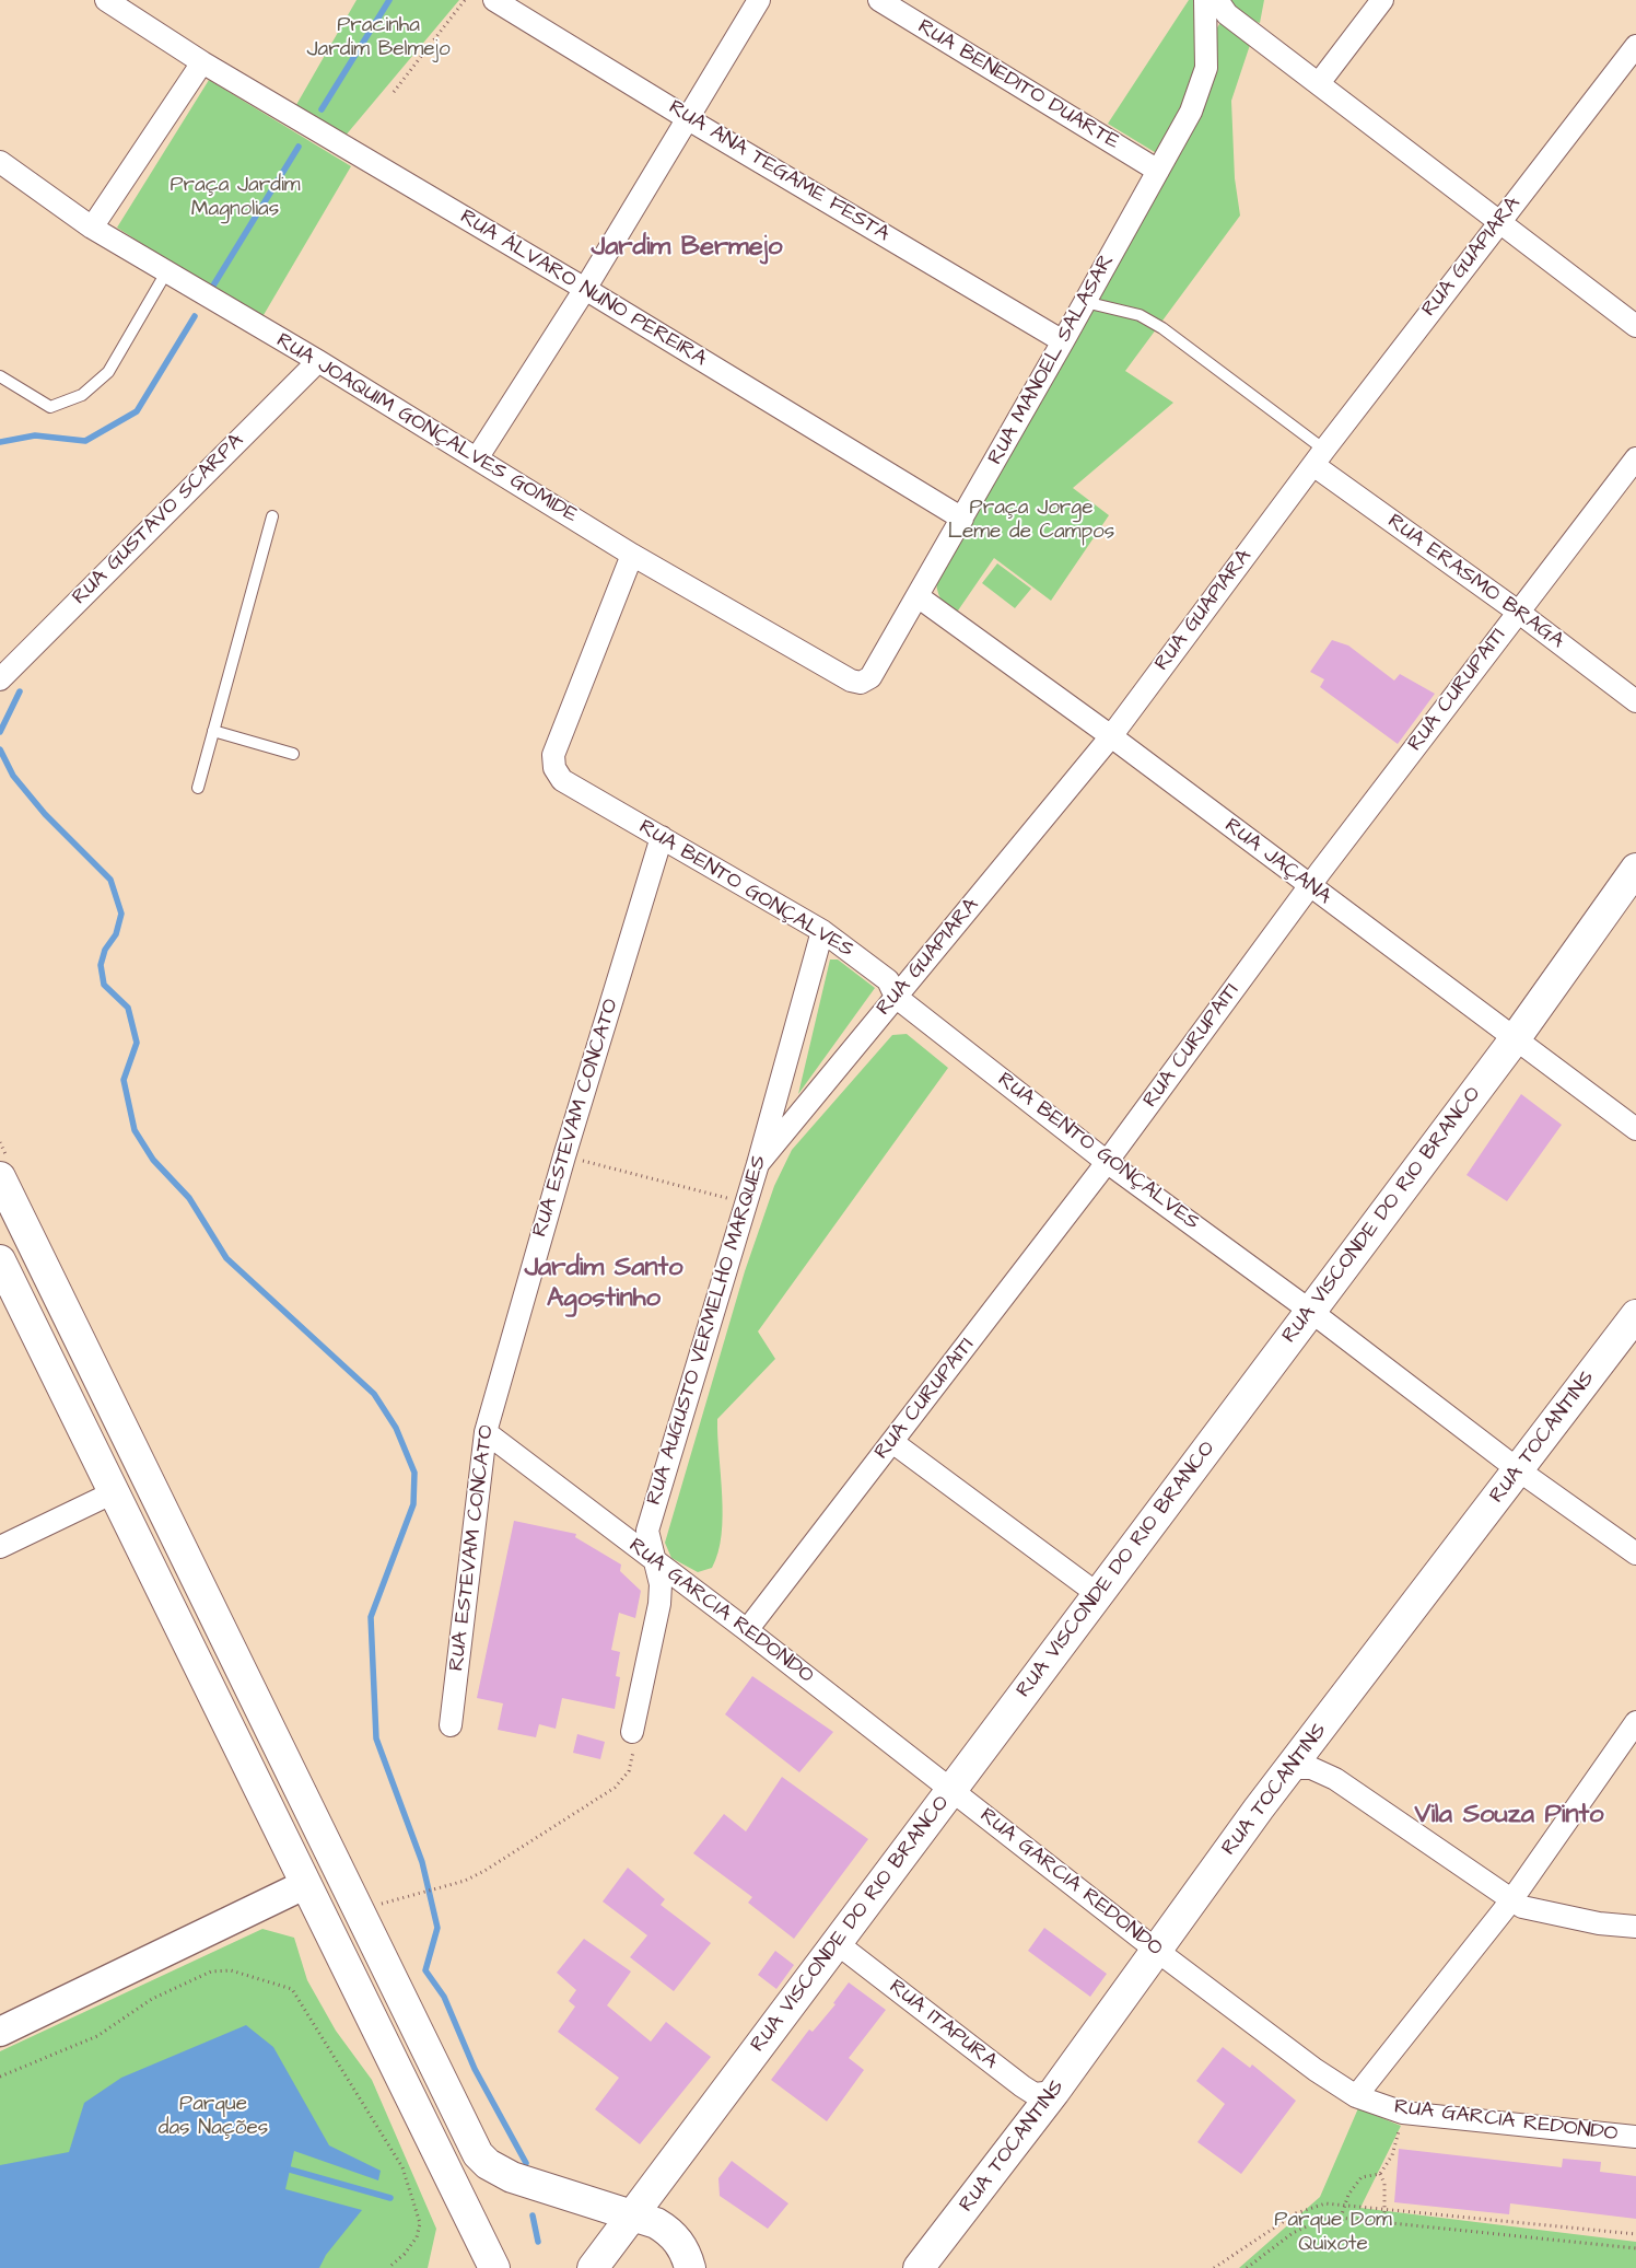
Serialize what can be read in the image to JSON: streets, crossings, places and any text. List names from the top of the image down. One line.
{"streets":{"main road":["RUA VISCONDE DO RIO BRANCO","RUA TOCANTINS"],"street":["RUA BENEDITO DUARTE","RUA ANA TEGAME FESTA","RUA GUAPIARA","RUA ÁLVARO NUNO PEREIRA","RUA MANOEL SALASAR","RUA JOAQUIM GONÇALVES GOMIDE","RUA GUSTAVO SCARPA","RUA ERASMO BRAGA","RUA CURUPAITI","RUA JAÇANA","RUA BENTO GONÇALVES","RUA ESTEVAM CONCATO","RUA AUGUSTO VERMELHO MARQUES","RUA GARCIA REDONDO","RUA ITAPURA"]},"crossings":[["RUA BENEDITO DUARTE","RUA MANOEL SALASAR"],["RUA ANA TEGAME FESTA","RUA MANOEL SALASAR"],["RUA GUAPIARA","RUA ERASMO BRAGA"],["RUA GUAPIARA","RUA JAÇANA"],["RUA GUAPIARA","RUA BENTO GONÇALVES"],["RUA GUAPIARA","RUA AUGUSTO VERMELHO MARQUES"],["RUA ÁLVARO NUNO PEREIRA","RUA MANOEL SALASAR"],["RUA MANOEL SALASAR","RUA JOAQUIM GONÇALVES GOMIDE"],["RUA MANOEL SALASAR","RUA JAÇANA"],["RUA JOAQUIM GONÇALVES GOMIDE","RUA GUSTAVO SCARPA"],["RUA JOAQUIM GONÇALVES GOMIDE","RUA BENTO GONÇALVES"],["RUA ERASMO BRAGA","RUA CURUPAITI"],["RUA CURUPAITI","RUA JAÇANA"],["RUA CURUPAITI","RUA BENTO GONÇALVES"],["RUA CURUPAITI","RUA GARCIA REDONDO"],["RUA JAÇANA","RUA VISCONDE DO RIO BRANCO"],["RUA BENTO GONÇALVES","RUA ESTEVAM CONCATO"],["RUA BENTO GONÇALVES","RUA VISCONDE DO RIO BRANCO"],["RUA BENTO GONÇALVES","RUA AUGUSTO VERMELHO MARQUES"],["RUA BENTO GONÇALVES","RUA TOCANTINS"],["RUA ESTEVAM CONCATO","RUA GARCIA REDONDO"],["RUA VISCONDE DO RIO BRANCO","RUA GARCIA REDONDO"],["RUA VISCONDE DO RIO BRANCO","RUA ITAPURA"],["RUA AUGUSTO VERMELHO MARQUES","RUA GARCIA REDONDO"],["RUA TOCANTINS","RUA GARCIA REDONDO"],["RUA TOCANTINS","RUA ITAPURA"]],"districts":["Jardim Bermejo","Jardim Santo Agostinho","Vila Souza Pinto"],"parks":["Pracinha Jardim Belmejo","Praça Jardim Magnolias","Praça Jorge Leme de Campos","Parque das Nações","Parque Dom Quixote"]}
